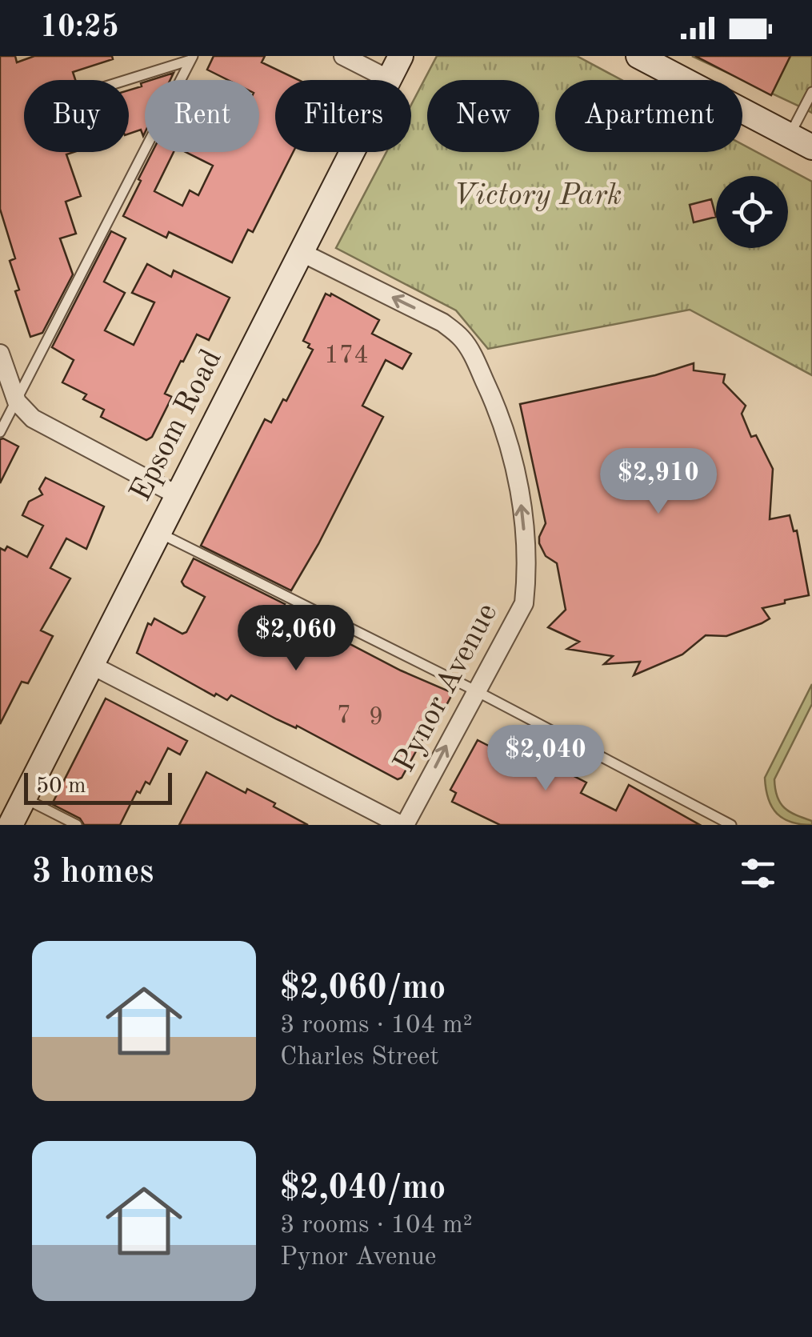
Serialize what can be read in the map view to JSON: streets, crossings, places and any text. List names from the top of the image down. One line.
{"streets":{"main road":["Epsom Road"],"street":["Pynor Avenue"]},"crossings":[["Epsom Road","Pynor Avenue"]],"one_way":["Pynor Avenue"],"parks":["Victory Park"],"house_numbers":["174","7","9"],"scale_bar":"50 m","page":{"status":"10:25","chip":["Buy","Rent","Filters","New","Apartment"],"price":["$2,910","$2,060","$2,040"],"scale":"50 m","heading":"3 homes","list":[{"name":"$2,060/mo","note":"3 rooms · 104 m² · Charles Street"},{"name":"$2,040/mo","note":"3 rooms · 104 m² · Pynor Avenue"}]}}
